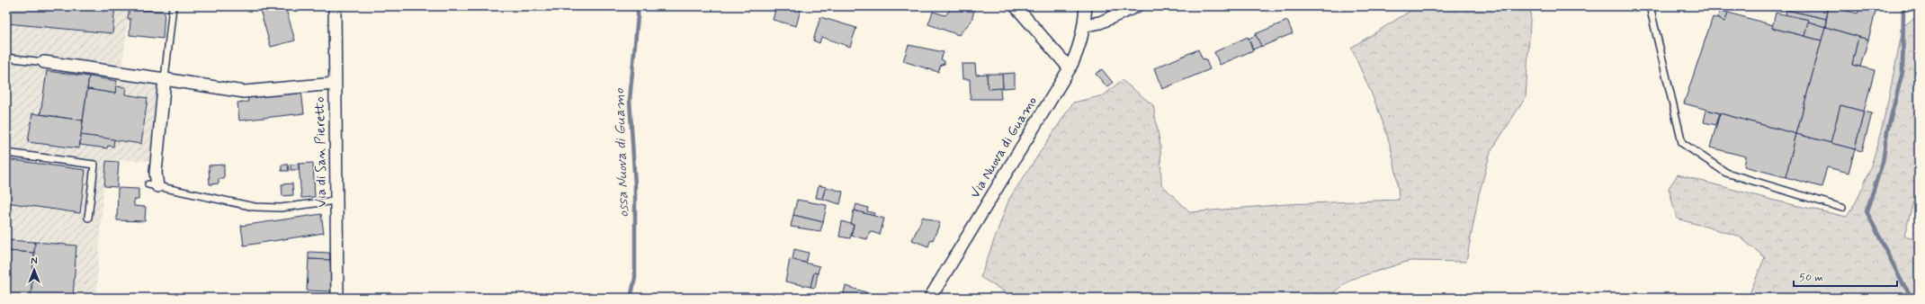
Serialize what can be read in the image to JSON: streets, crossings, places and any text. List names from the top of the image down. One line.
{"streets":{"street":["Via Nuova di Guamo","Via di San Pieretto"]},"water":["ossa Nuova di Guamo"],"scale_bar":"50 m","north":"top"}
